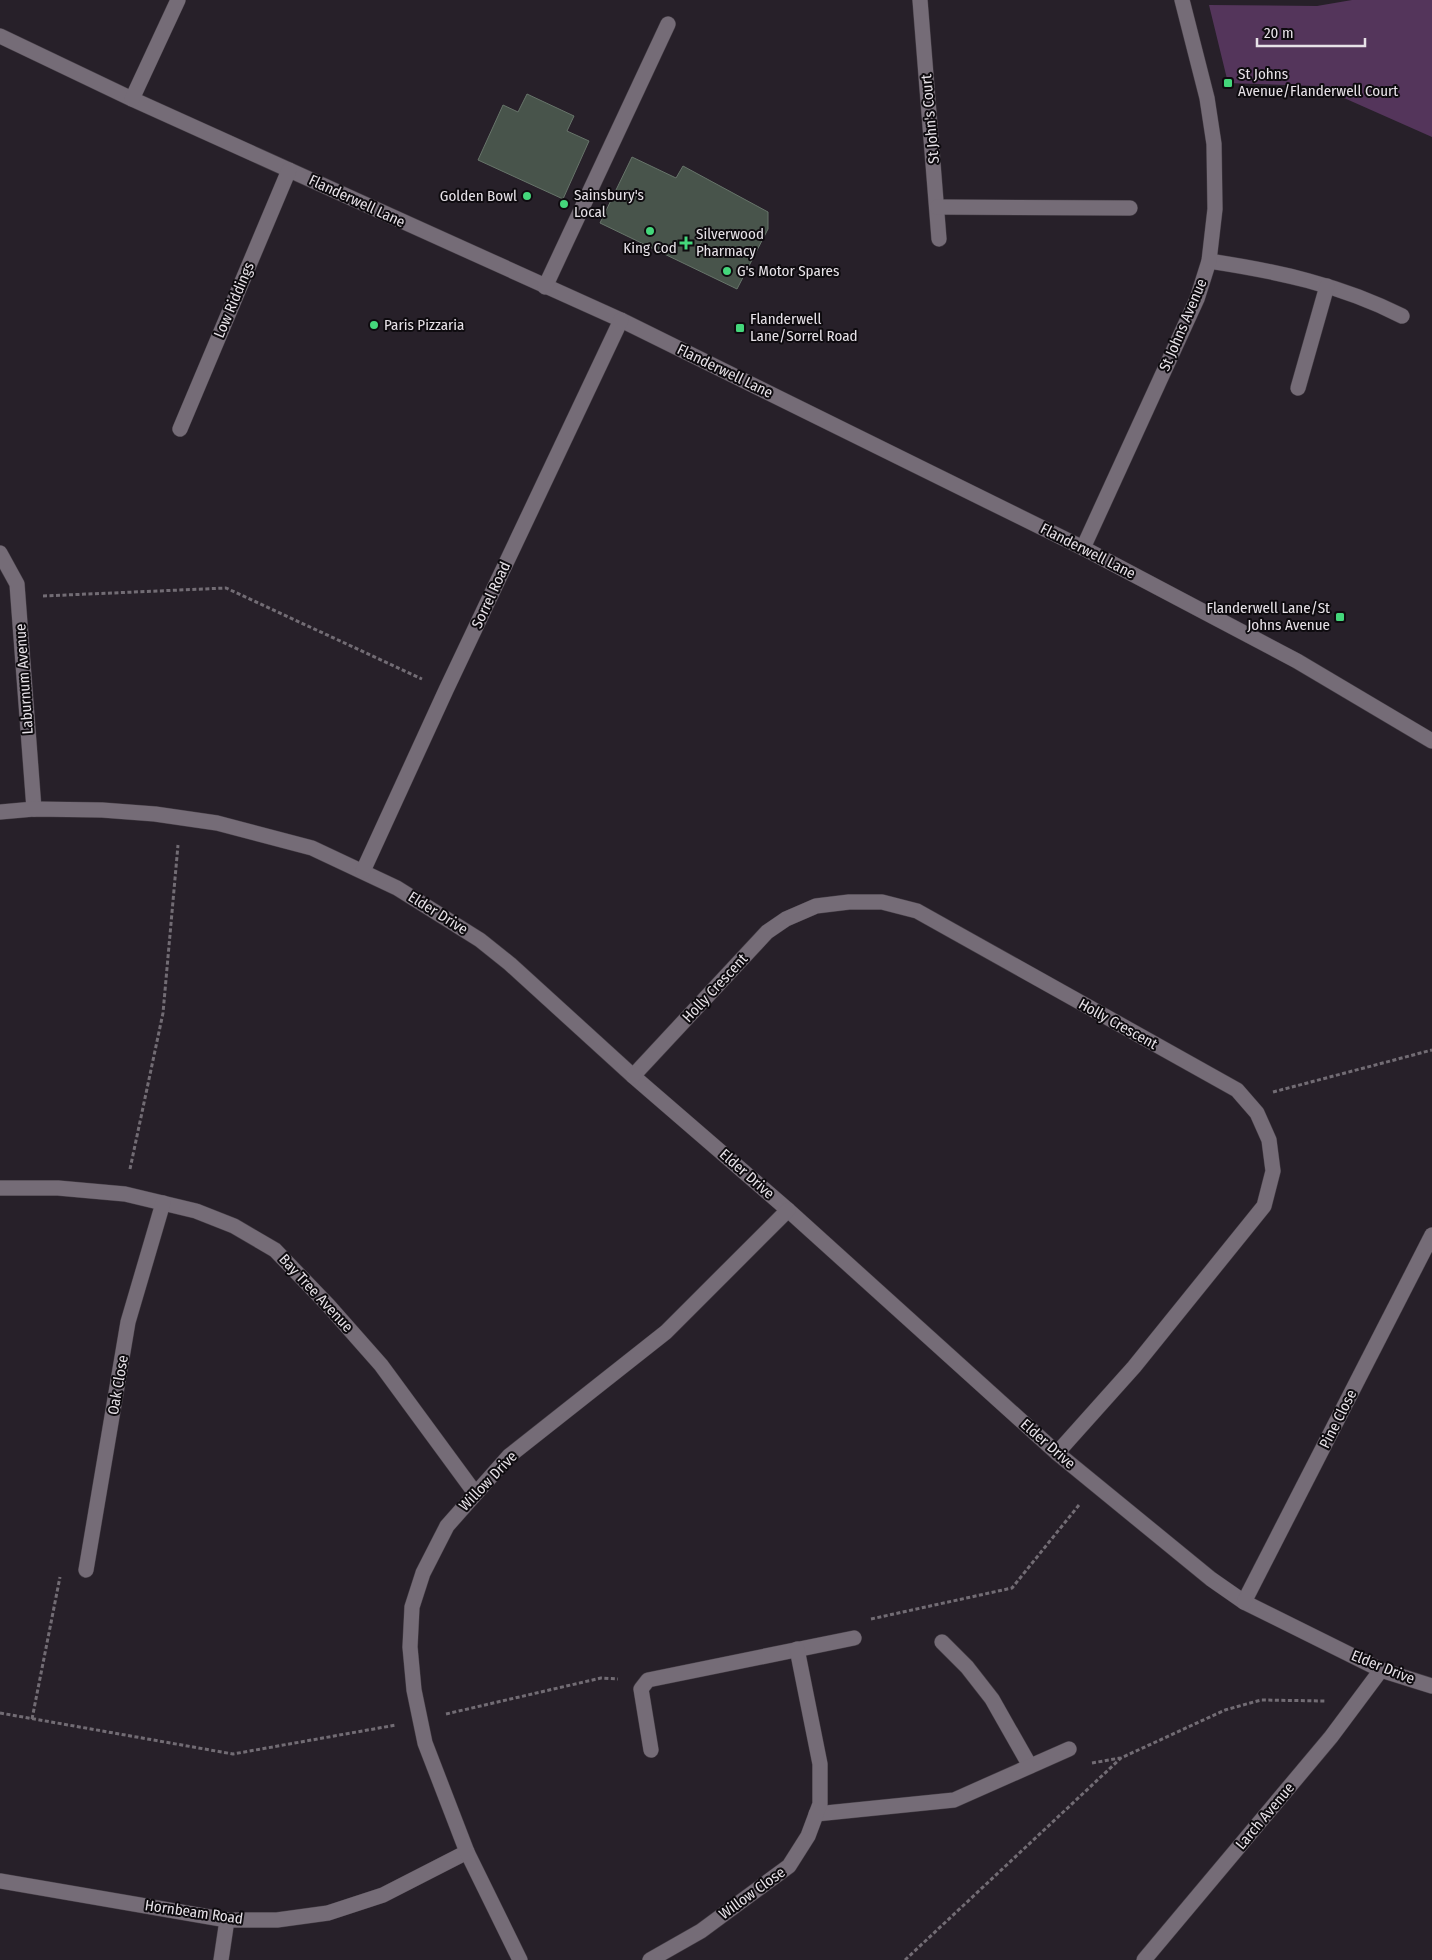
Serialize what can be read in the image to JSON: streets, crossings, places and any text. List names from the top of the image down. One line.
{"streets":{"street":["St John's Court","Flanderwell Lane","Low Riddings","St Johns Avenue","Sorrel Road","Laburnum Avenue","Elder Drive","Holly Crescent","Bay Tree Avenue","Oak Close","Pine Close","Willow Drive","Larch Avenue","Willow Close","Hornbeam Road"]},"crossings":[["Flanderwell Lane","Low Riddings"],["Flanderwell Lane","St Johns Avenue"],["Flanderwell Lane","Sorrel Road"],["Sorrel Road","Elder Drive"],["Laburnum Avenue","Elder Drive"],["Elder Drive","Holly Crescent"],["Elder Drive","Pine Close"],["Elder Drive","Willow Drive"],["Elder Drive","Larch Avenue"],["Bay Tree Avenue","Oak Close"],["Bay Tree Avenue","Willow Drive"],["Willow Drive","Hornbeam Road"]],"places":{"transit":["St Johns Avenue/Flanderwell Court","Flanderwell Lane/Sorrel Road","Flanderwell Lane/St Johns Avenue"],"other":["Golden Bowl","Sainsbury's Local","King Cod","G's Motor Spares","Paris Pizzaria"],"health":["Silverwood Pharmacy"]},"scale_bar":"20 m"}
